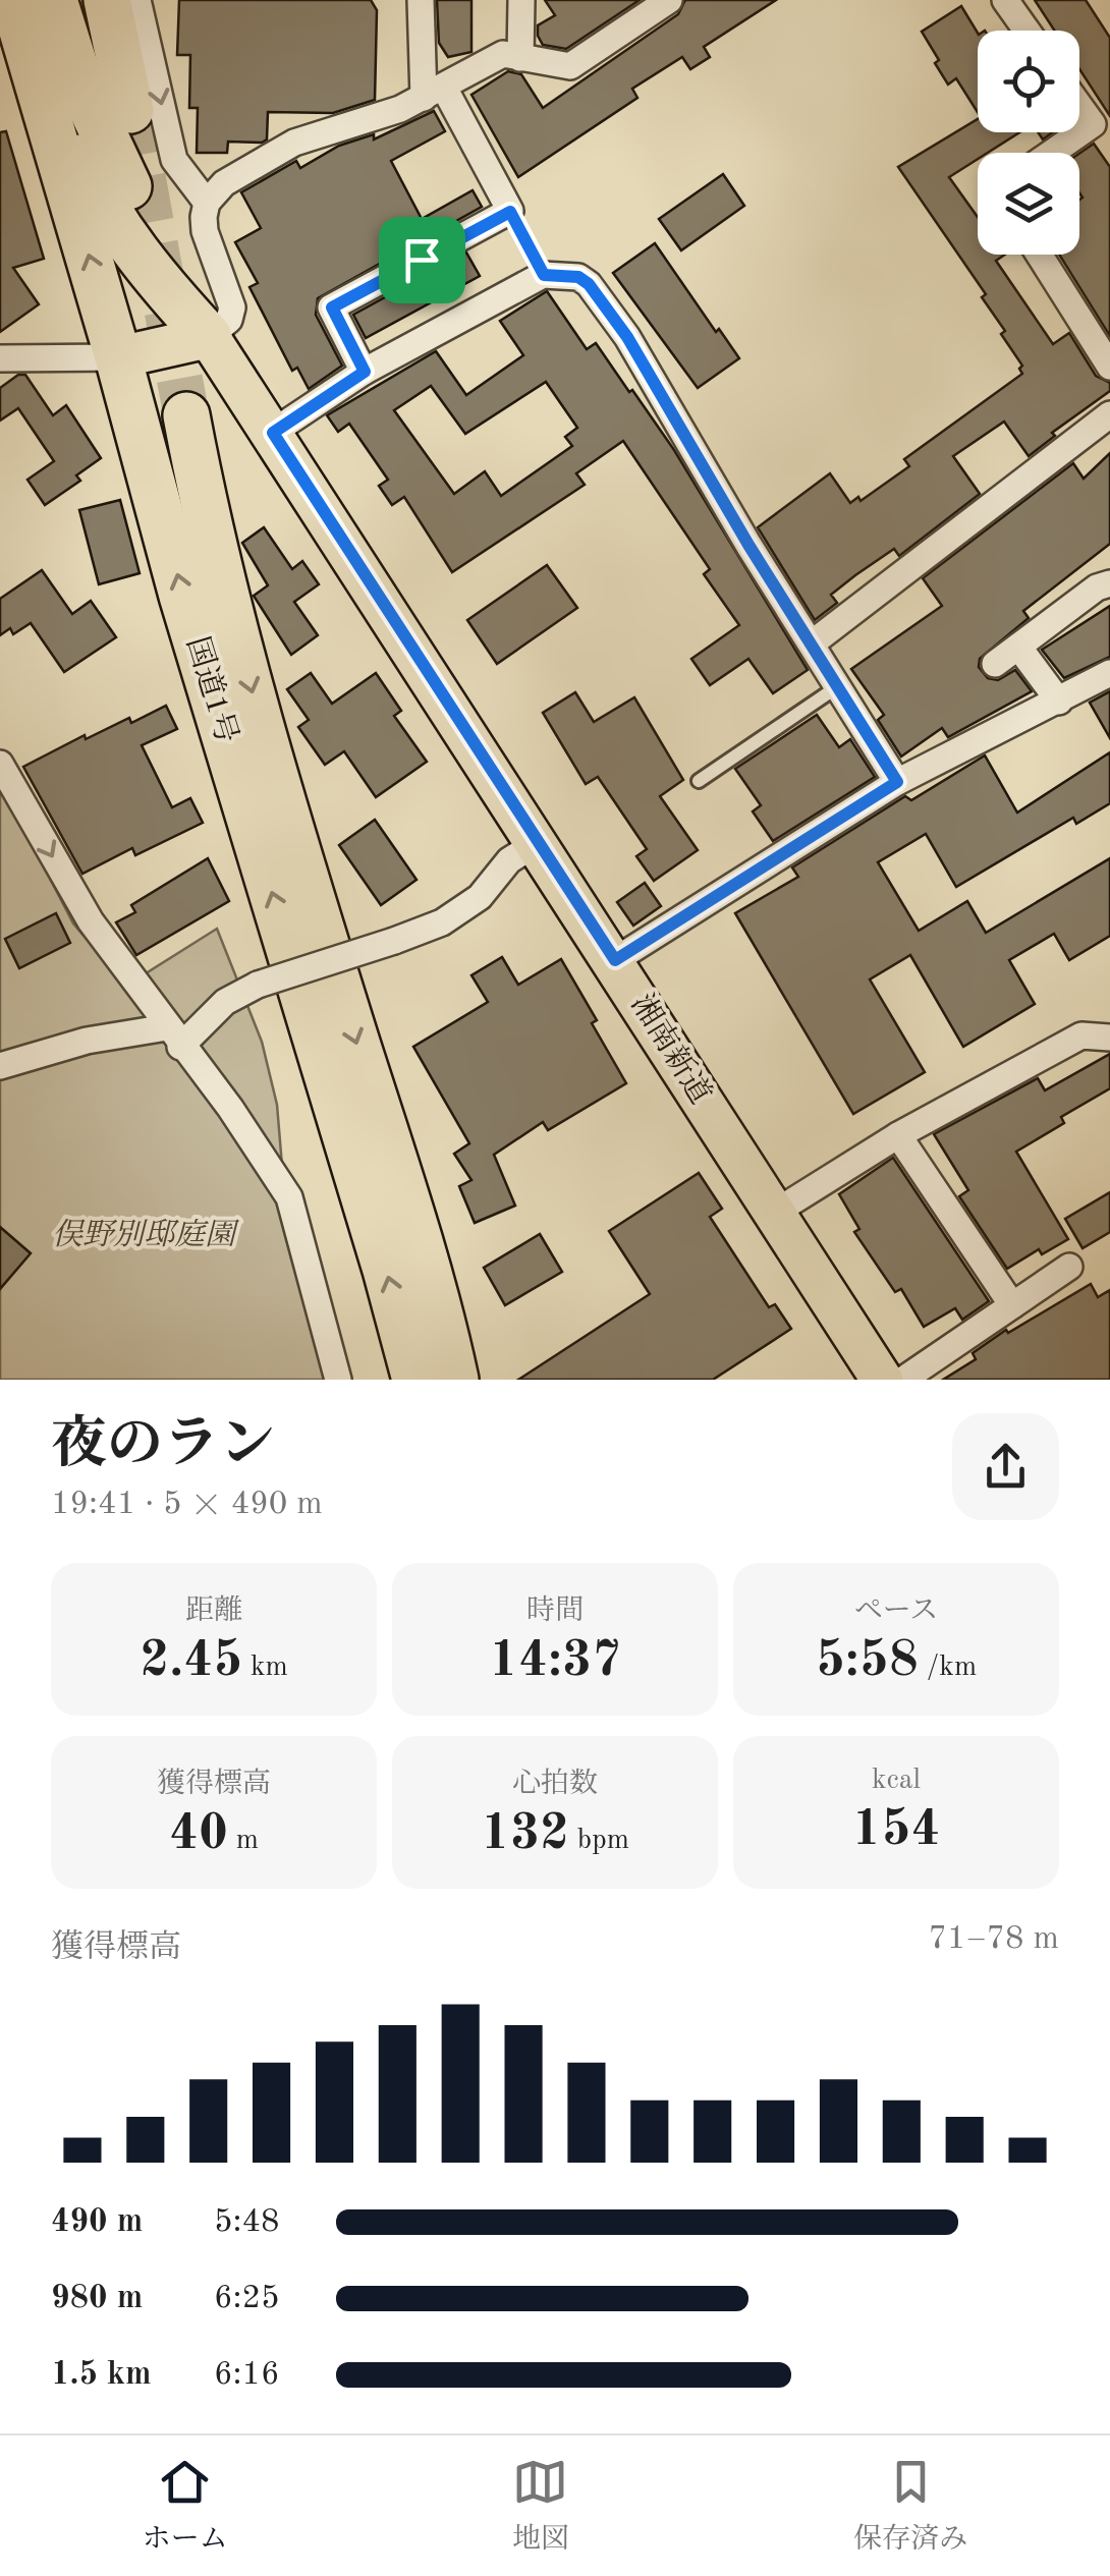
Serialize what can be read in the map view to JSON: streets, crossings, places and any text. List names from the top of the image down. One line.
{"streets":{"highway":["国道1号"],"main road":["湘南新道"]},"parks":["俣野別邸庭園"],"page":{"heading":["夜のラン","19:41 · 5 × 490 m"],"stats":[["距離","2.45 km"],["時間","14:37"],["ペース","5:58 /km"],["獲得標高","40 m"],["心拍数","132 bpm"],["kcal","154"]],"chart":["獲得標高","71–78 m"],"list":[{"name":"490 m","note":"5:48"},{"name":"980 m","note":"6:25"},{"name":"1.5 km","note":"6:16"}],"tabs":["ホーム","地図","保存済み"]}}
